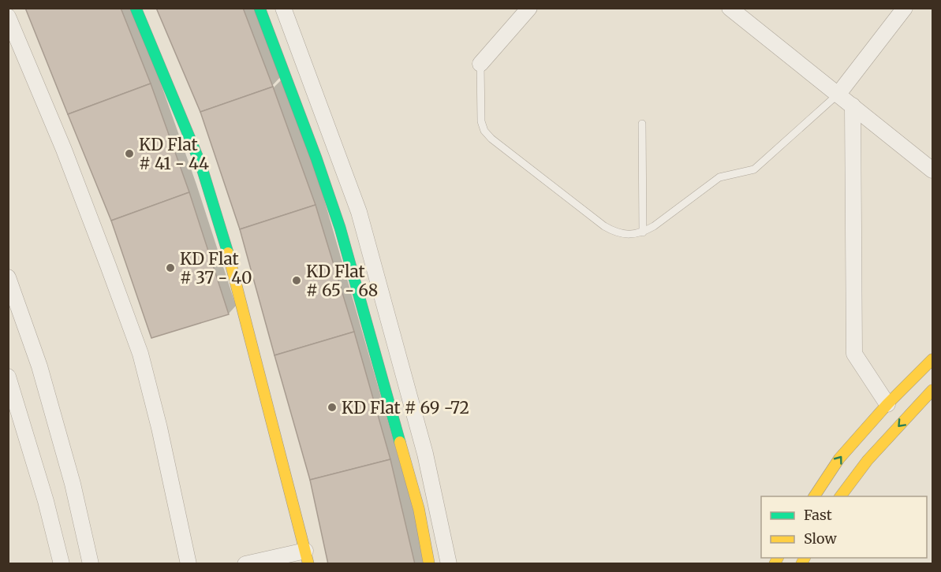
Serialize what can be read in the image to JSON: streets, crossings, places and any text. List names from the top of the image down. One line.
{"places":["KD Flat # 41 - 44","KD Flat # 37 - 40","KD Flat # 65 - 68","KD Flat # 69 -72"],"legend":["Fast","Slow"]}
